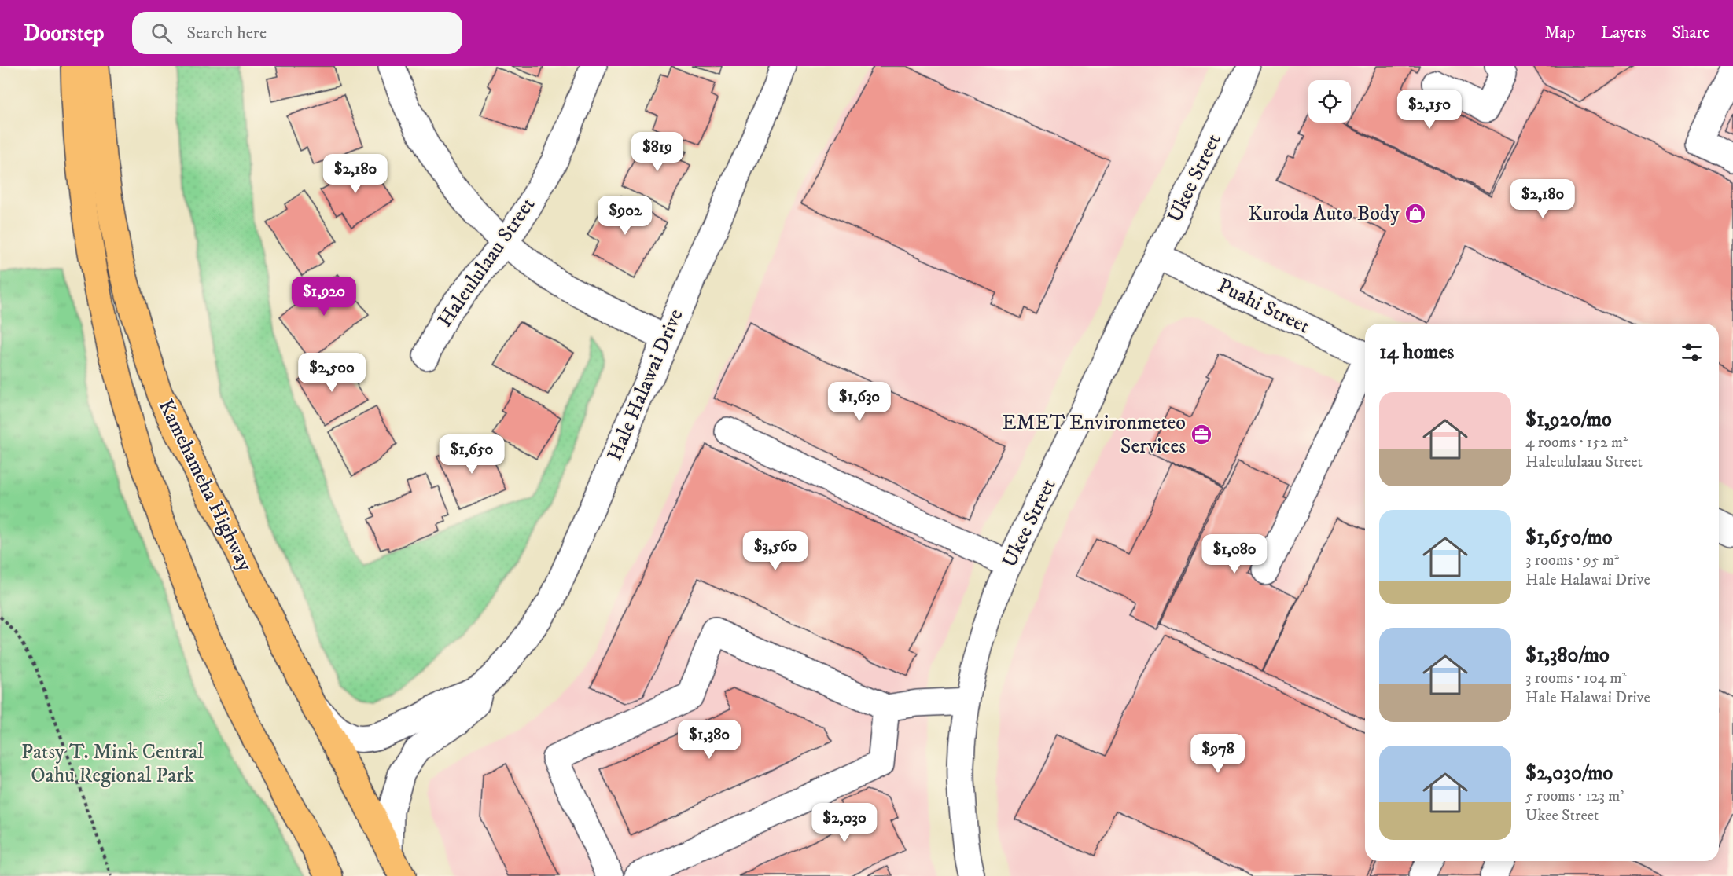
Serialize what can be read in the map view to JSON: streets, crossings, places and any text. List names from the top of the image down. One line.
{"streets":{"main road":["Kamehameha Highway"],"street":["Ukee Street","Haleululaau Street","Puahi Street","Hale Halawai Drive"]},"crossings":[["Ukee Street","Puahi Street"],["Hale Halawai Drive","Kamehameha Highway"]],"parks":["Patsy T. Mink Central Oahu Regional Park"],"places":{"shop":["Kuroda Auto Body"],"office":["EMET Environmeteo Services"]},"page":{"header":"Doorstep","search":"Search here","nav":["Map","Layers","Share"],"price":["$2,150","$819","$2,180","$2,180","$902","$1,920","$2,500","$1,630","$1,650","$3,560","$1,080","$1,380","$978","$2,030"],"heading":"14 homes","list":[{"name":"$1,920/mo","note":"4 rooms · 152 m² · Haleululaau Street"},{"name":"$1,650/mo","note":"3 rooms · 95 m² · Hale Halawai Drive"},{"name":"$1,380/mo","note":"3 rooms · 104 m² · Hale Halawai Drive"},{"name":"$2,030/mo","note":"5 rooms · 123 m² · Ukee Street"}]}}
